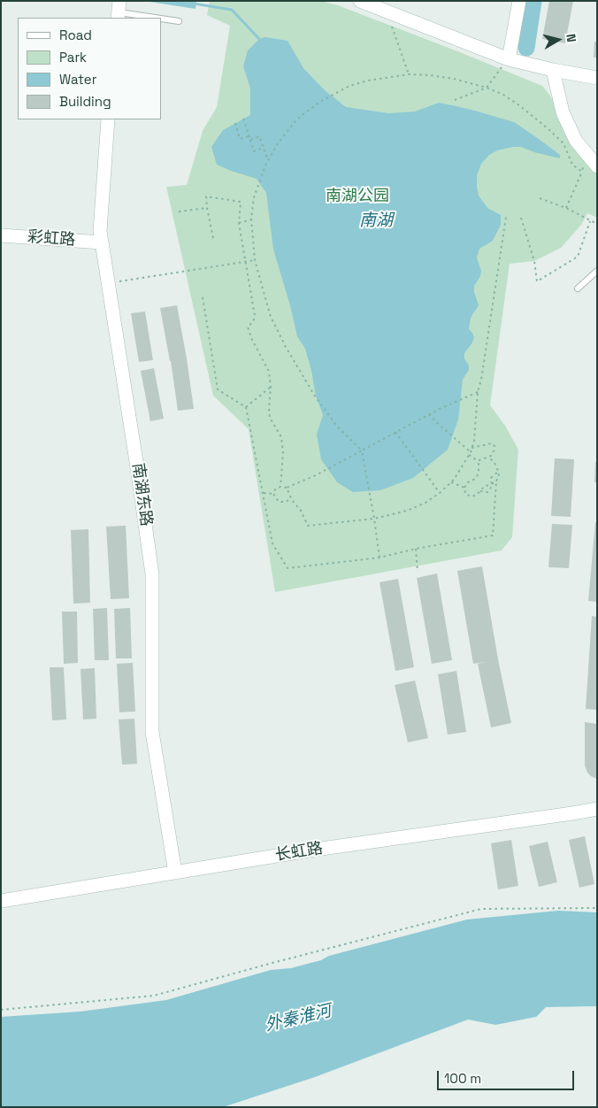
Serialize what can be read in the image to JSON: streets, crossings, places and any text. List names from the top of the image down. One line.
{"streets":{"street":["彩虹路","南湖东路","长虹路"]},"crossings":[["彩虹路","南湖东路"],["南湖东路","长虹路"]],"water":["南湖","外秦淮河"],"parks":["南湖公园"],"legend":["Road","Park","Water","Building"],"scale_bar":"100 m","north":"right"}
